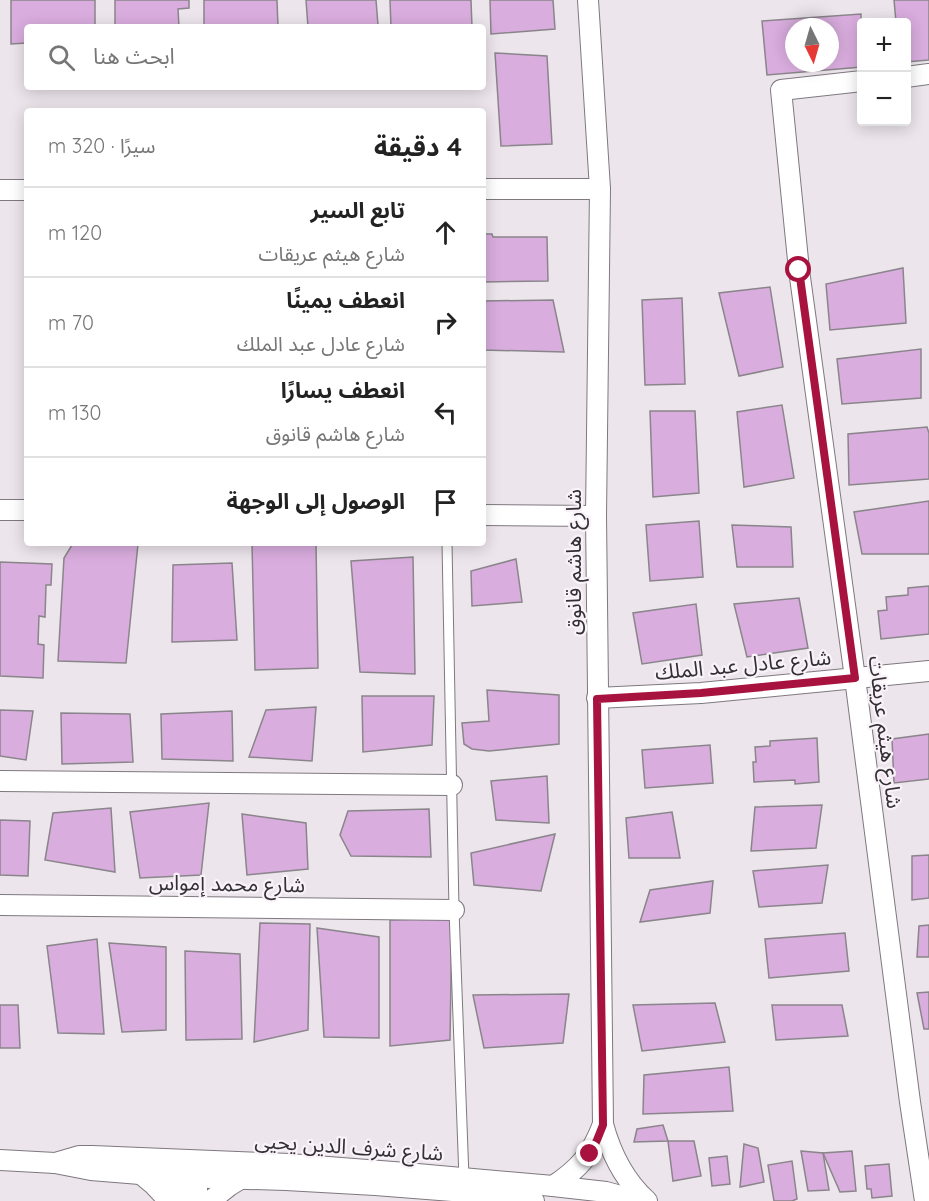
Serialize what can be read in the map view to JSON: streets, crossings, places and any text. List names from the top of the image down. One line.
{"streets":{"street":["شارع هاشم قانوق","شارع عادل عبد الملك","شارع هيثم عريقات","شارع محمد إمواس","شارع شرف الدين يحيى"]},"crossings":[["شارع هاشم قانوق","شارع عادل عبد الملك"],["شارع هاشم قانوق","شارع شرف الدين يحيى"],["شارع عادل عبد الملك","شارع هيثم عريقات"]],"north":"bottom","page":{"map_buttons":["+","−"],"search":"ابحث هنا","heading":["4 دقيقة","سيرًا · 320 m"],"list":[["تابع السير","شارع هيثم عريقات","120 m"],["انعطف يمينًا","شارع عادل عبد الملك","70 m"],["انعطف يسارًا","شارع هاشم قانوق","130 m"],"الوصول إلى الوجهة"]}}
